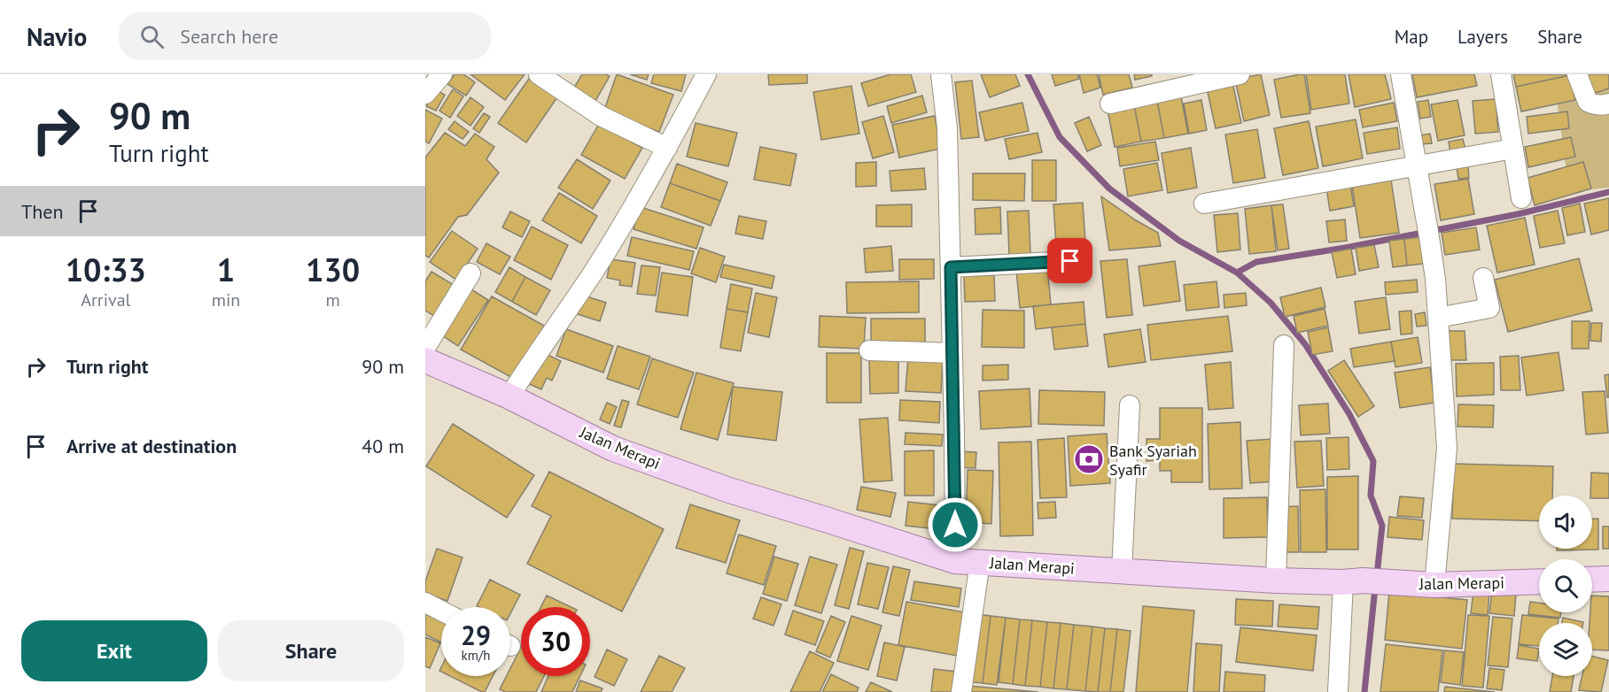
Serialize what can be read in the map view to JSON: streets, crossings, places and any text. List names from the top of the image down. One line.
{"streets":{"main road":["Jalan Merapi"]},"places":{"bank":["Bank Syariah Syafir"]},"page":{"header":"Navio","search":"Search here","nav":["Map","Layers","Share"],"turn":["90 m","Turn right"],"then":"Then","eta":["10:33","Arrival","1","min","130","m"],"list":[{"name":"Turn right","value":"90 m"},{"name":"Arrive at destination","value":"40 m"}],"speed":"29 km/h","limit":"30","buttons":["Exit","Share"]}}
